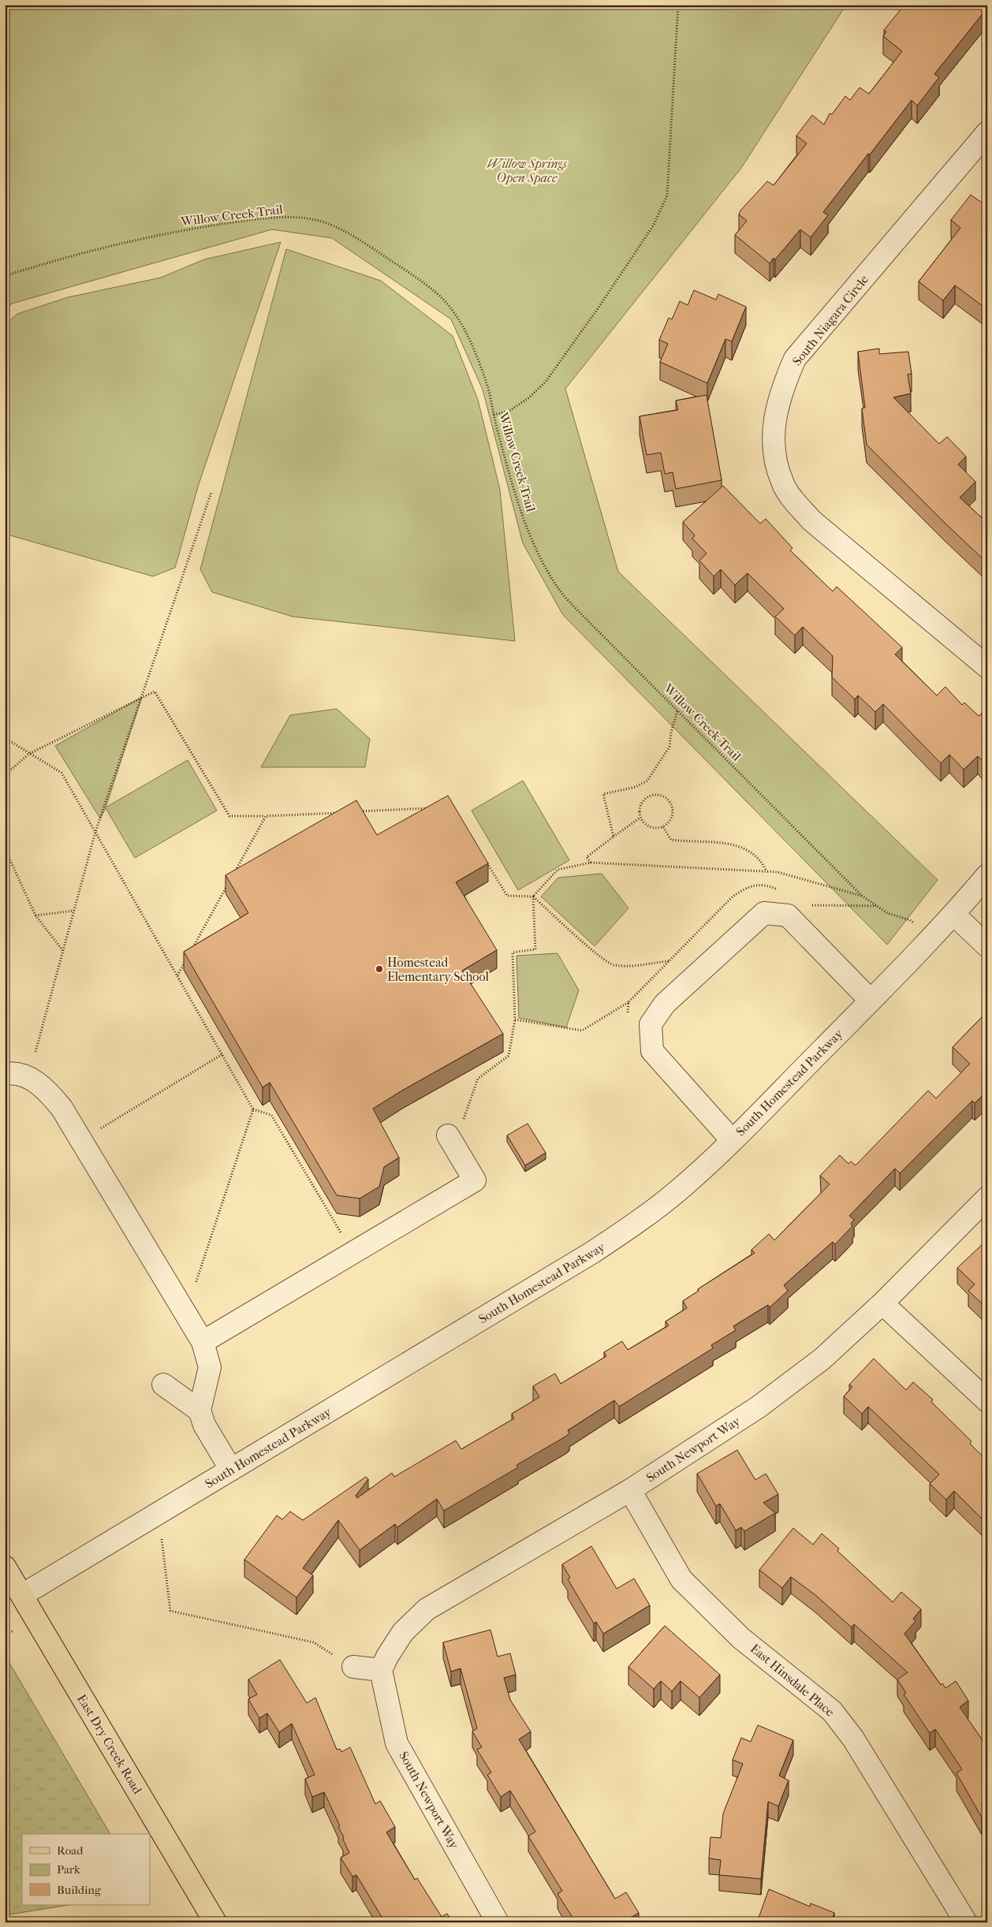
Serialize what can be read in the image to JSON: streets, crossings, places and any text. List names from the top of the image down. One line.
{"streets":{"main road":["East Dry Creek Road"],"street":["South Niagara Circle","South Homestead Parkway","South Newport Way","East Hinsdale Place"],"path":["Willow Creek Trail"]},"crossings":[["Willow Creek Trail","South Homestead Parkway"],["South Homestead Parkway","East Dry Creek Road"],["South Newport Way","East Hinsdale Place"]],"parks":["Willow Springs Open Space"],"places":["Homestead Elementary School"],"legend":["Road","Park","Building"]}
